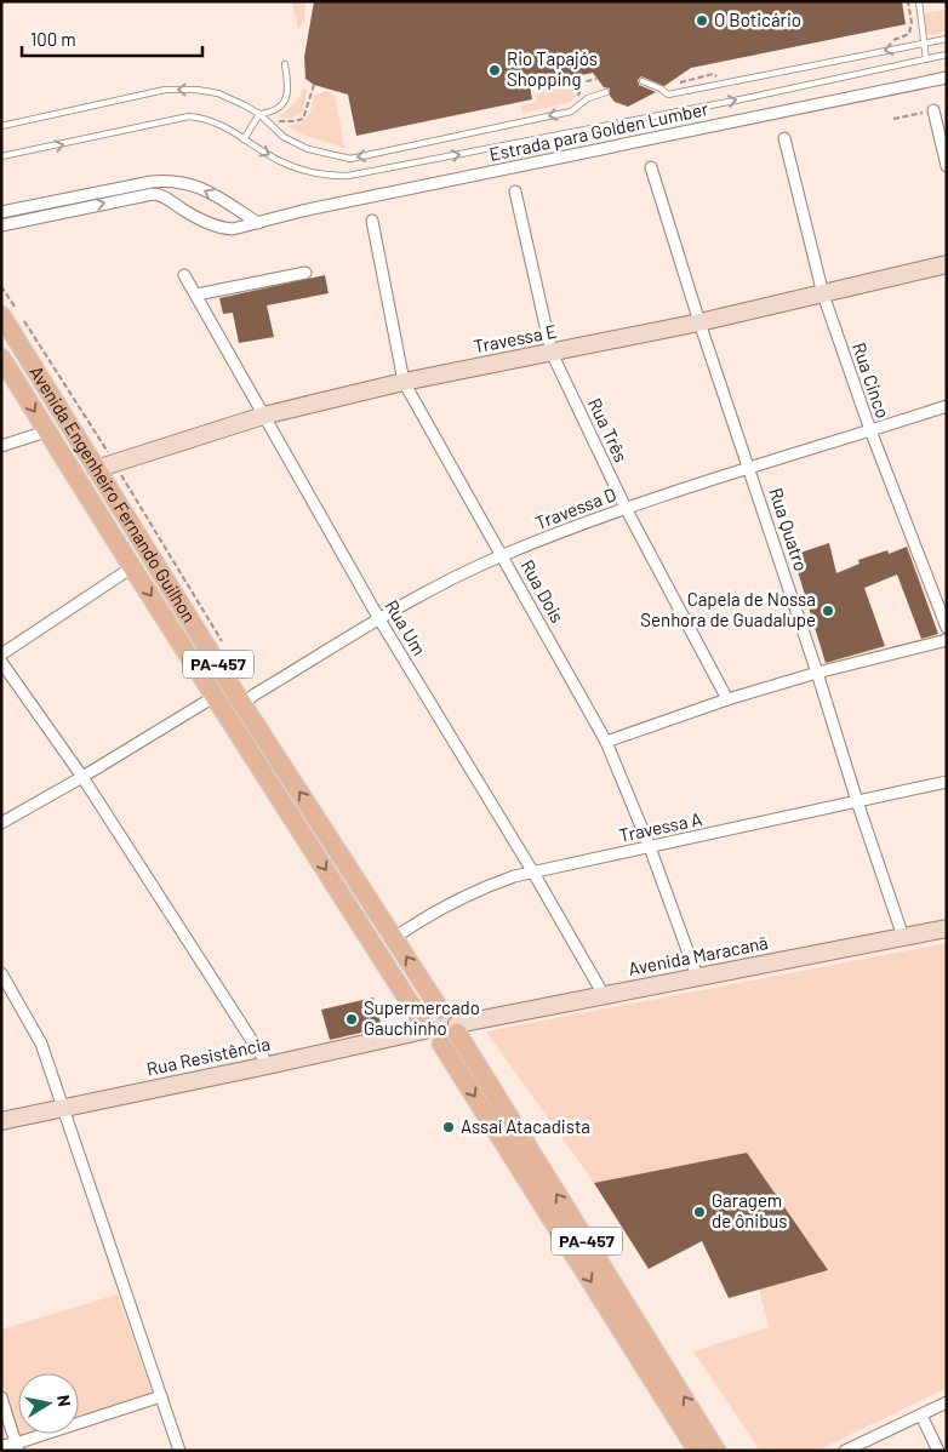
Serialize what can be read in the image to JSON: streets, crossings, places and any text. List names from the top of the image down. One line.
{"streets":{"main road":["Avenida Engenheiro Fernando Guilhon","PA-457"],"street":["Estrada para Golden Lumber","Travessa E","Rua Cinco","Rua Três","Travessa D","Rua Quatro","Rua Dois","Rua Um","Travessa A","Avenida Maracanã","Rua Resistência"]},"crossings":[["Travessa E","Rua Cinco"],["Travessa E","Rua Três"],["Travessa E","Avenida Engenheiro Fernando Guilhon"],["Travessa E","Rua Quatro"],["Travessa E","Rua Dois"],["Travessa E","Rua Um"],["Rua Cinco","Travessa D"],["Rua Três","Travessa D"],["Avenida Engenheiro Fernando Guilhon","Travessa D"],["Avenida Engenheiro Fernando Guilhon","Travessa A"],["Avenida Engenheiro Fernando Guilhon","Avenida Maracanã"],["Avenida Engenheiro Fernando Guilhon","Rua Resistência"],["Travessa D","Rua Quatro"],["Travessa D","Rua Dois"],["Travessa D","Rua Um"],["Rua Quatro","Travessa A"],["Rua Quatro","Avenida Maracanã"],["Rua Dois","Travessa A"],["Rua Dois","Avenida Maracanã"],["Rua Um","Travessa A"],["Rua Um","Avenida Maracanã"],["Avenida Maracanã","Rua Resistência"]],"places":["O Boticário","Rio Tapajós Shopping","Capela de Nossa Senhora de Guadalupe","Supermercado Gauchinho","Assaí Atacadista","Garagem de ônibus"],"scale_bar":"100 m","north":"right"}
